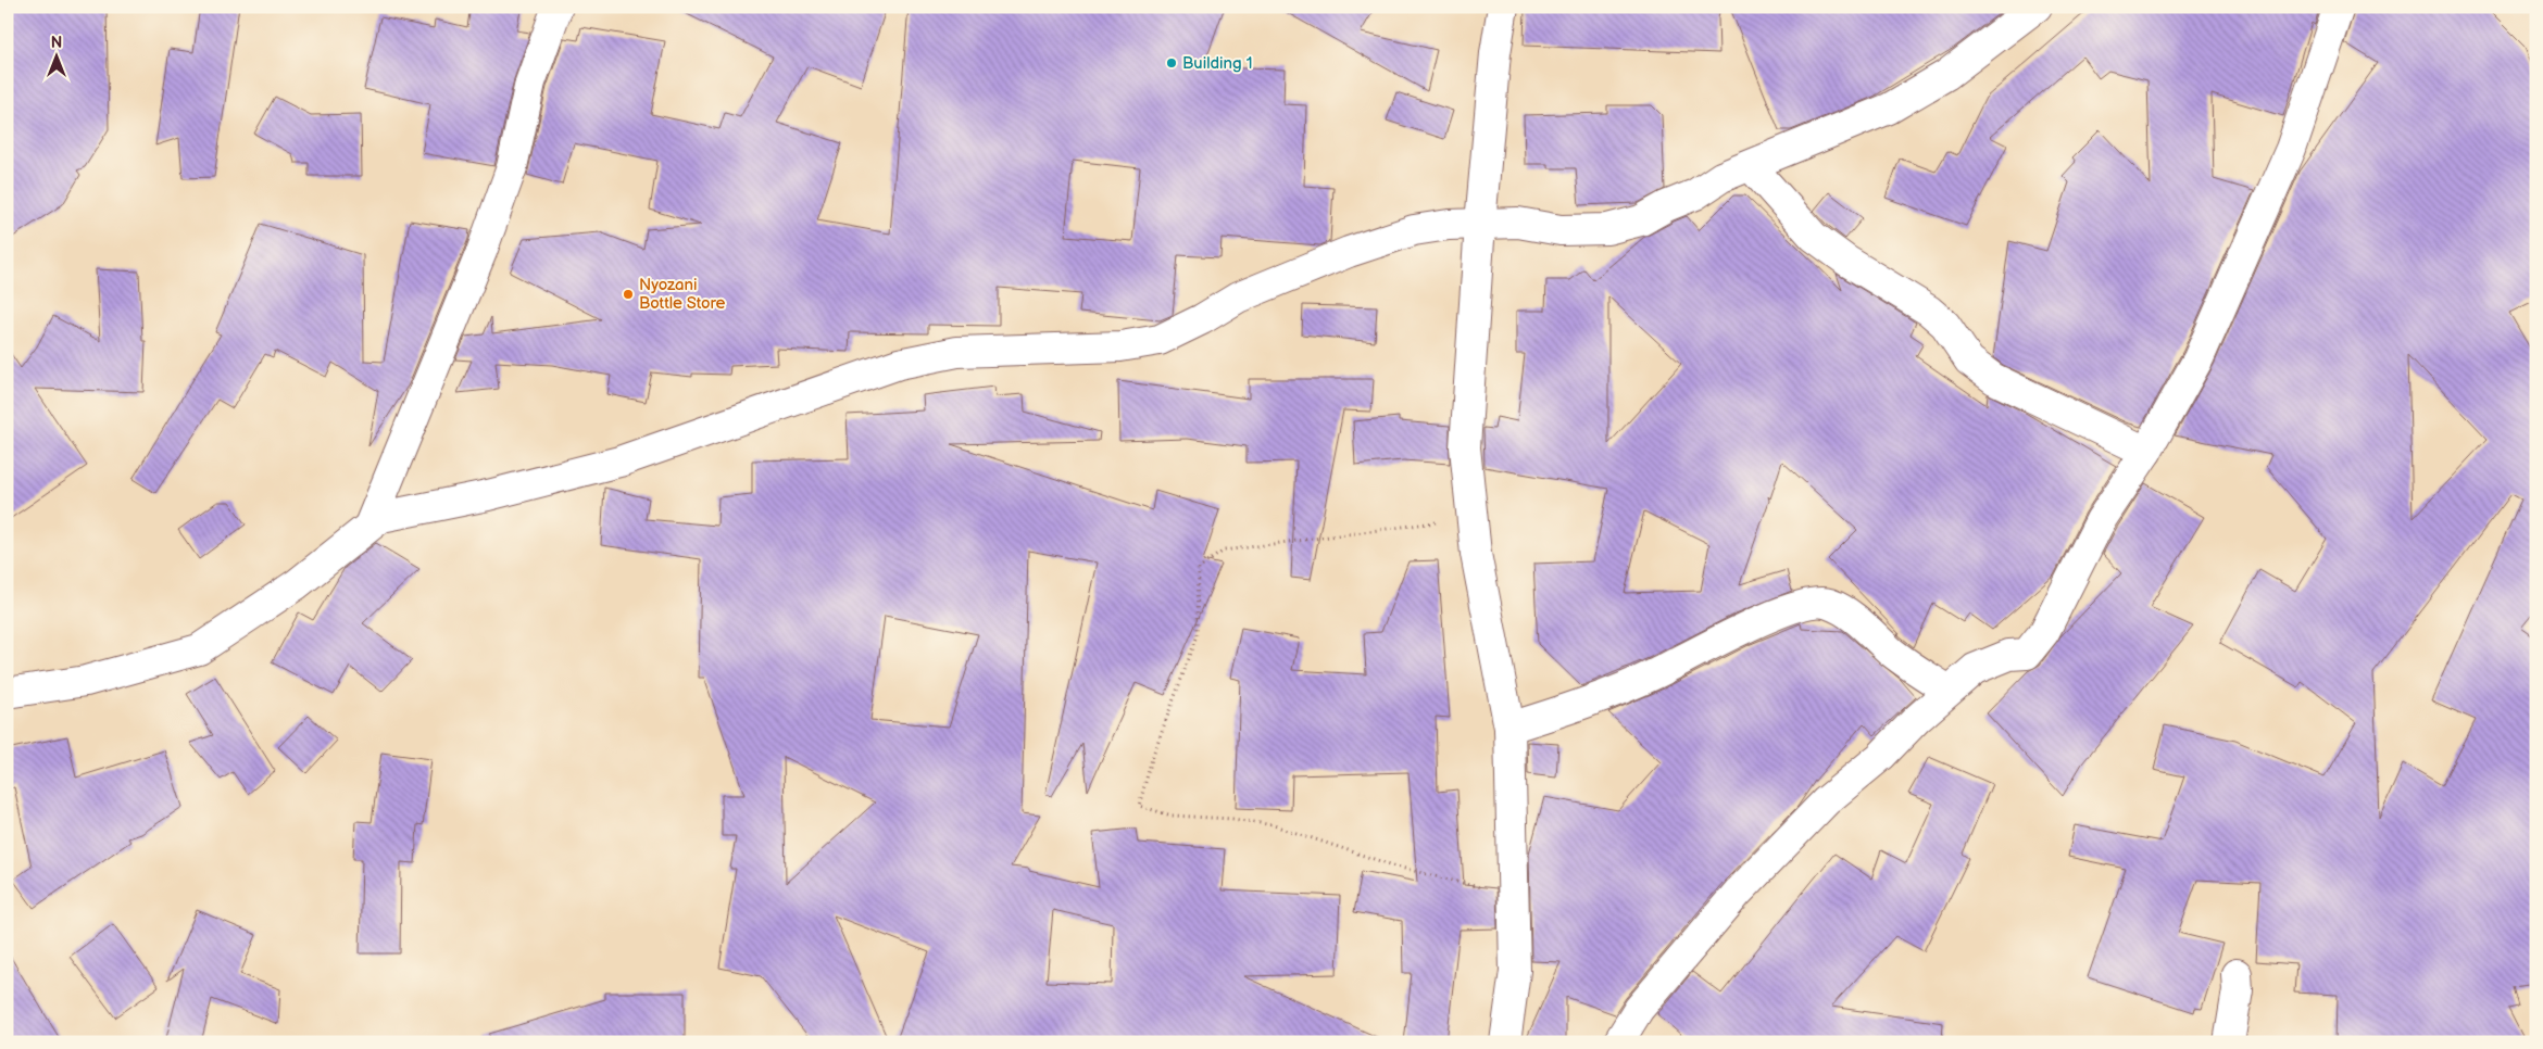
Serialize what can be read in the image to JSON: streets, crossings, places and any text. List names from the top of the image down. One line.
{"places":["Building 1","Nyozani Bottle Store"],"north":"top"}
